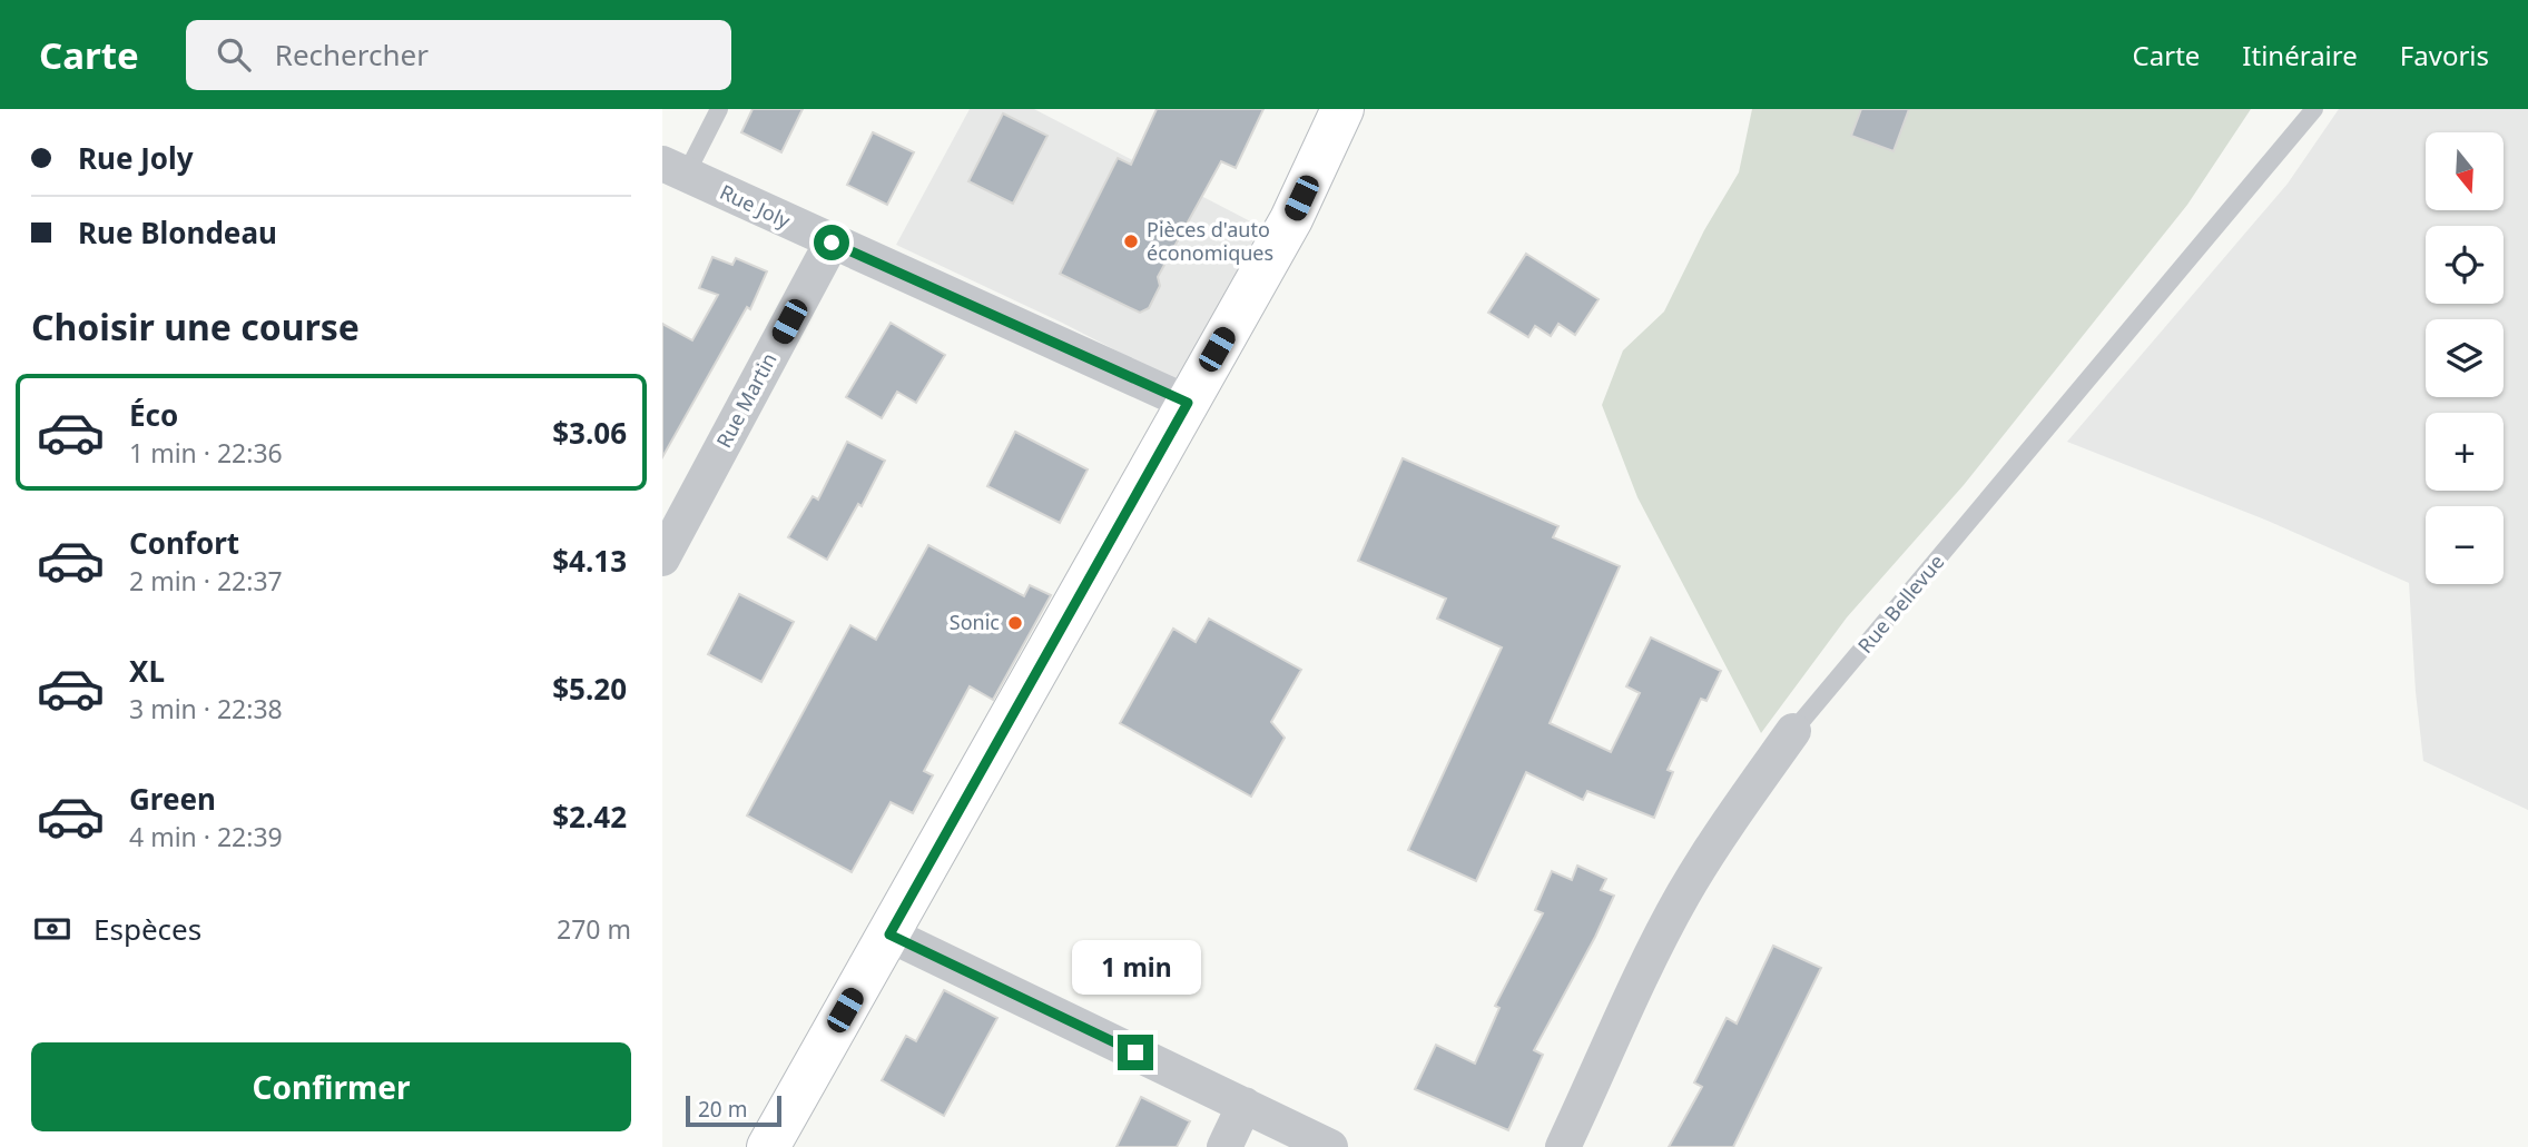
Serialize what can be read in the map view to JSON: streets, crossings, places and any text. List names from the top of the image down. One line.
{"streets":{"street":["Rue Joly","Rue Martin","Rue Bellevue"]},"crossings":[["Rue Joly","Rue Martin"]],"places":["Pièces d'auto économiques","Sonic"],"scale_bar":"20 m","north":"bottom","page":{"header":"Carte","search":"Rechercher","nav":["Carte","Itinéraire","Favoris"],"banner":["Rue Joly","Rue Blondeau"],"map_buttons":["+","−"],"heading":"Choisir une course","list":[{"name":"Éco","note":"1 min · 22:36","value":"$3.06"},{"name":"Confort","note":"2 min · 22:37","value":"$4.13"},{"name":"XL","note":"3 min · 22:38","value":"$5.20"},{"name":"Green","note":"4 min · 22:39","value":"$2.42"}],"pay":["Espèces","270 m"],"bubble":"1 min","buttons":"Confirmer","scale":"20 m"}}
